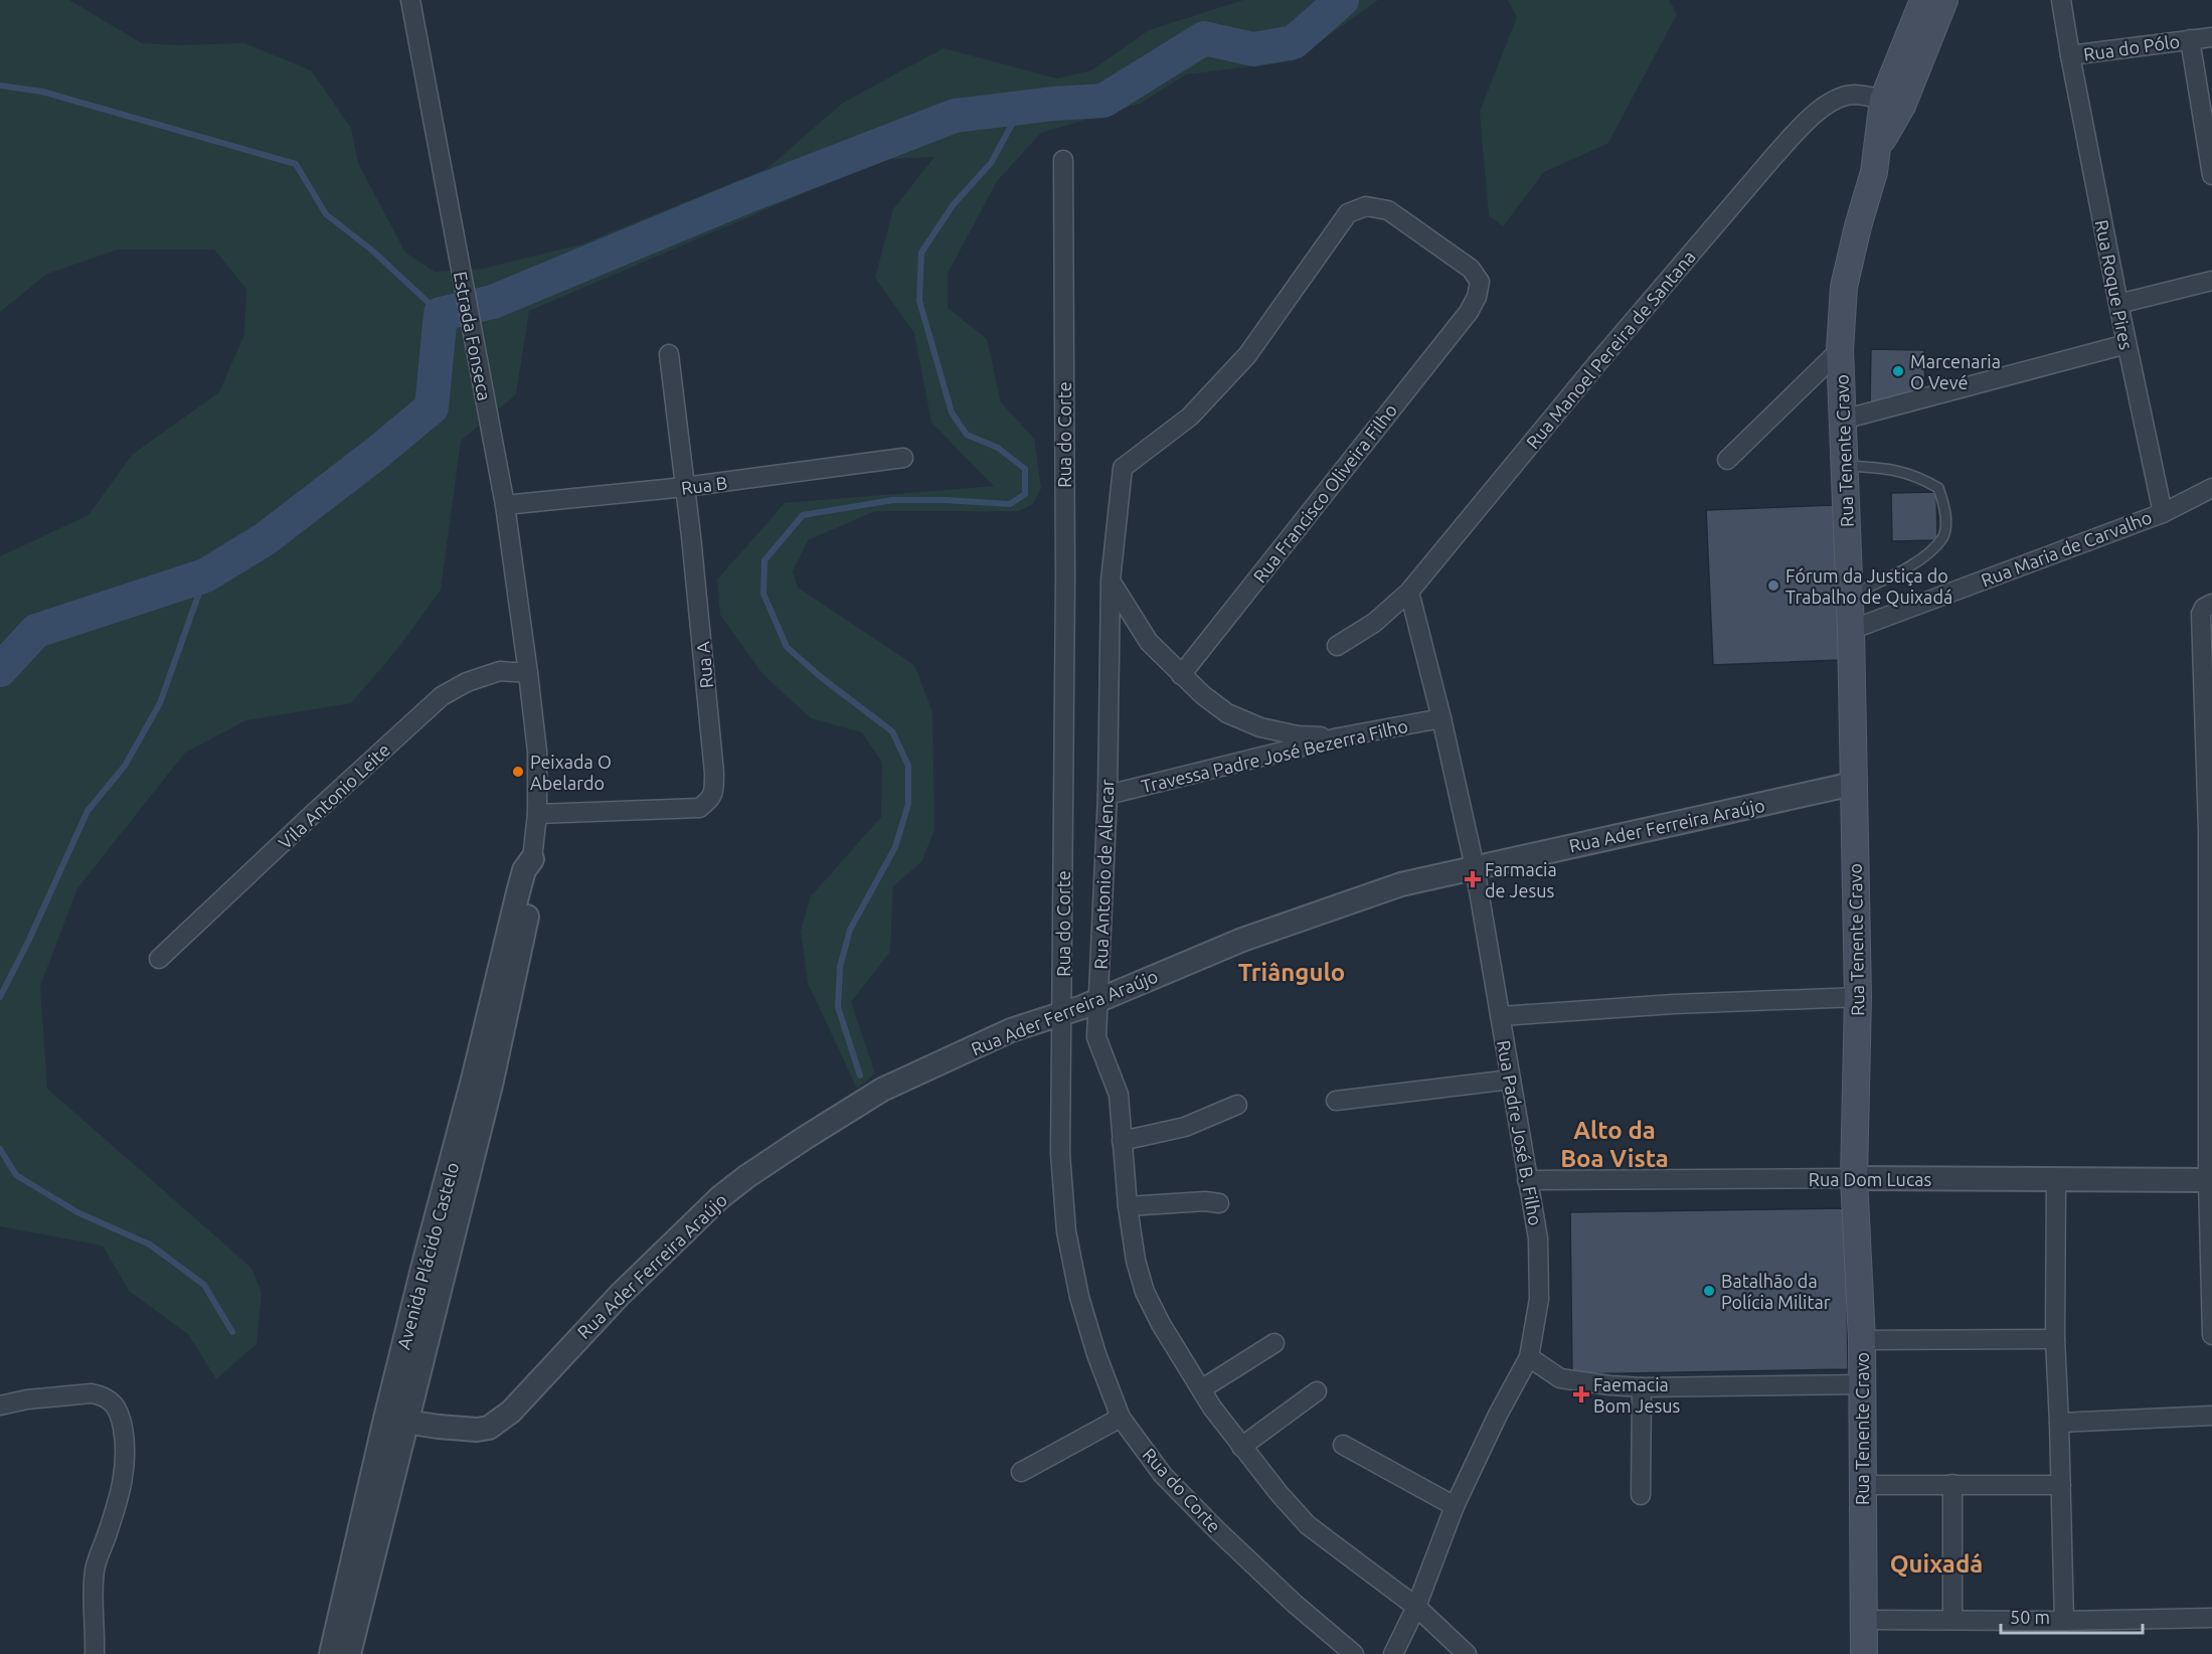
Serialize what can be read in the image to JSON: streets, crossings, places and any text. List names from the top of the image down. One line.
{"streets":{"main road":["Rua Tenente Cravo"],"street":["Rua do Pólo","Rua Roque Pires","Estrada Fonseca","Rua Manoel Pereira de Santana","Rua do Corte","Rua B","Rua Francisco Oliveira Filho","Rua Maria de Carvalho","Rua A","Travessa Padre José Bezerra Filho","Vila Antonio Leite","Rua Ader Ferreira Araújo","Rua Antonio de Alencar","Rua Padre José B. Filho","Rua Dom Lucas","Avenida Plácido Castelo"]},"crossings":[["Rua do Pólo","Rua Roque Pires"],["Rua Roque Pires","Rua Maria de Carvalho"],["Estrada Fonseca","Rua B"],["Estrada Fonseca","Vila Antonio Leite"],["Estrada Fonseca","Avenida Plácido Castelo"],["Rua Manoel Pereira de Santana","Rua Tenente Cravo"],["Rua Manoel Pereira de Santana","Rua Padre José B. Filho"],["Rua do Corte","Rua Ader Ferreira Araújo"],["Rua Tenente Cravo","Rua Maria de Carvalho"],["Rua Tenente Cravo","Rua Ader Ferreira Araújo"],["Rua Tenente Cravo","Rua Dom Lucas"],["Rua B","Rua A"],["Rua Francisco Oliveira Filho","Rua Antonio de Alencar"],["Rua A","Avenida Plácido Castelo"],["Travessa Padre José Bezerra Filho","Rua Antonio de Alencar"],["Travessa Padre José Bezerra Filho","Rua Padre José B. Filho"],["Vila Antonio Leite","Avenida Plácido Castelo"],["Rua Ader Ferreira Araújo","Rua Antonio de Alencar"],["Rua Ader Ferreira Araújo","Rua Padre José B. Filho"],["Rua Ader Ferreira Araújo","Avenida Plácido Castelo"],["Rua Antonio de Alencar","Rua Padre José B. Filho"],["Rua Padre José B. Filho","Rua Dom Lucas"]],"districts":["Triângulo","Alto da Boa Vista","Quixadá"],"places":{"other":["Marcenaria O Vevé","Fórum da Justiça do Trabalho de Quixadá","Peixada O Abelardo","Batalhão da Polícia Militar"],"health":["Farmacia de Jesus","Faemacia Bom Jesus"]},"scale_bar":"50 m"}
